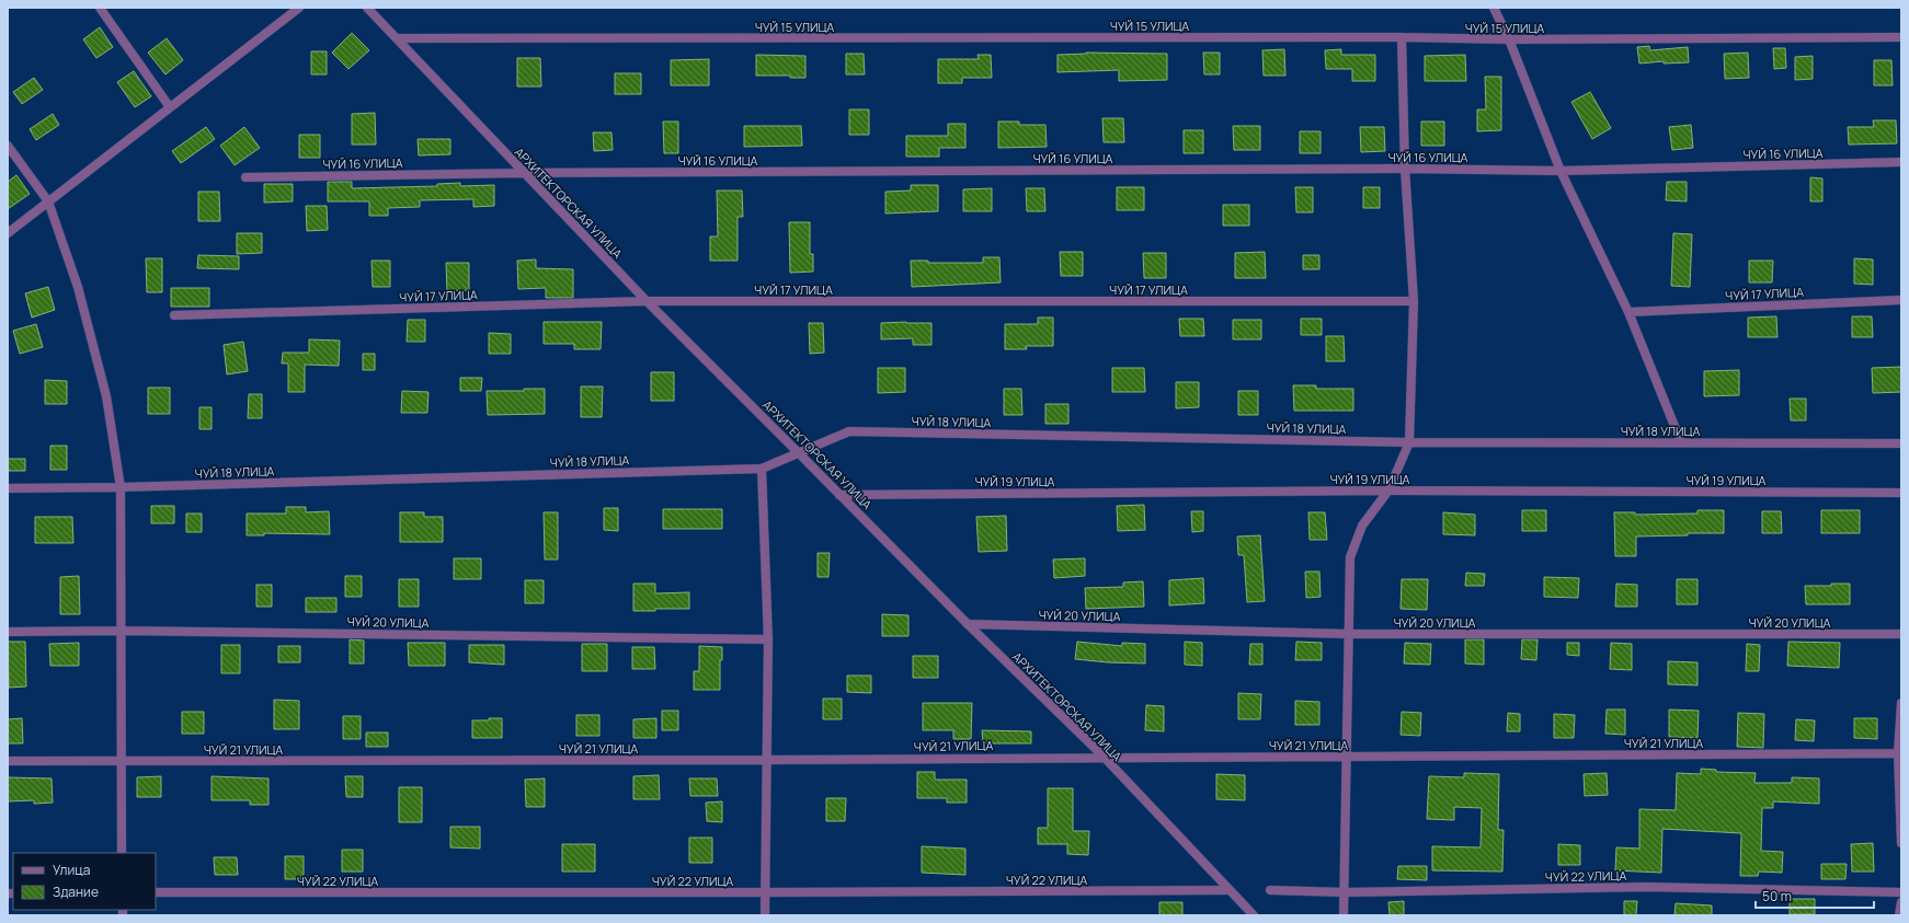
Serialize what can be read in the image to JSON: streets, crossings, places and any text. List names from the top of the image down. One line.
{"streets":{"street":["ЧУЙ 15 УЛИЦА","ЧУЙ 16 УЛИЦА","АРХИТЕКТОРСКАЯ УЛИЦА","ЧУЙ 17 УЛИЦА","ЧУЙ 18 УЛИЦА","ЧУЙ 19 УЛИЦА","ЧУЙ 20 УЛИЦА","ЧУЙ 21 УЛИЦА","ЧУЙ 22 УЛИЦА"]},"crossings":[["ЧУЙ 15 УЛИЦА","АРХИТЕКТОРСКАЯ УЛИЦА"],["ЧУЙ 16 УЛИЦА","АРХИТЕКТОРСКАЯ УЛИЦА"],["АРХИТЕКТОРСКАЯ УЛИЦА","ЧУЙ 17 УЛИЦА"],["АРХИТЕКТОРСКАЯ УЛИЦА","ЧУЙ 18 УЛИЦА"],["АРХИТЕКТОРСКАЯ УЛИЦА","ЧУЙ 19 УЛИЦА"],["АРХИТЕКТОРСКАЯ УЛИЦА","ЧУЙ 20 УЛИЦА"],["АРХИТЕКТОРСКАЯ УЛИЦА","ЧУЙ 21 УЛИЦА"],["АРХИТЕКТОРСКАЯ УЛИЦА","ЧУЙ 22 УЛИЦА"]],"legend":["Улица","Здание"],"scale_bar":"50 m"}
